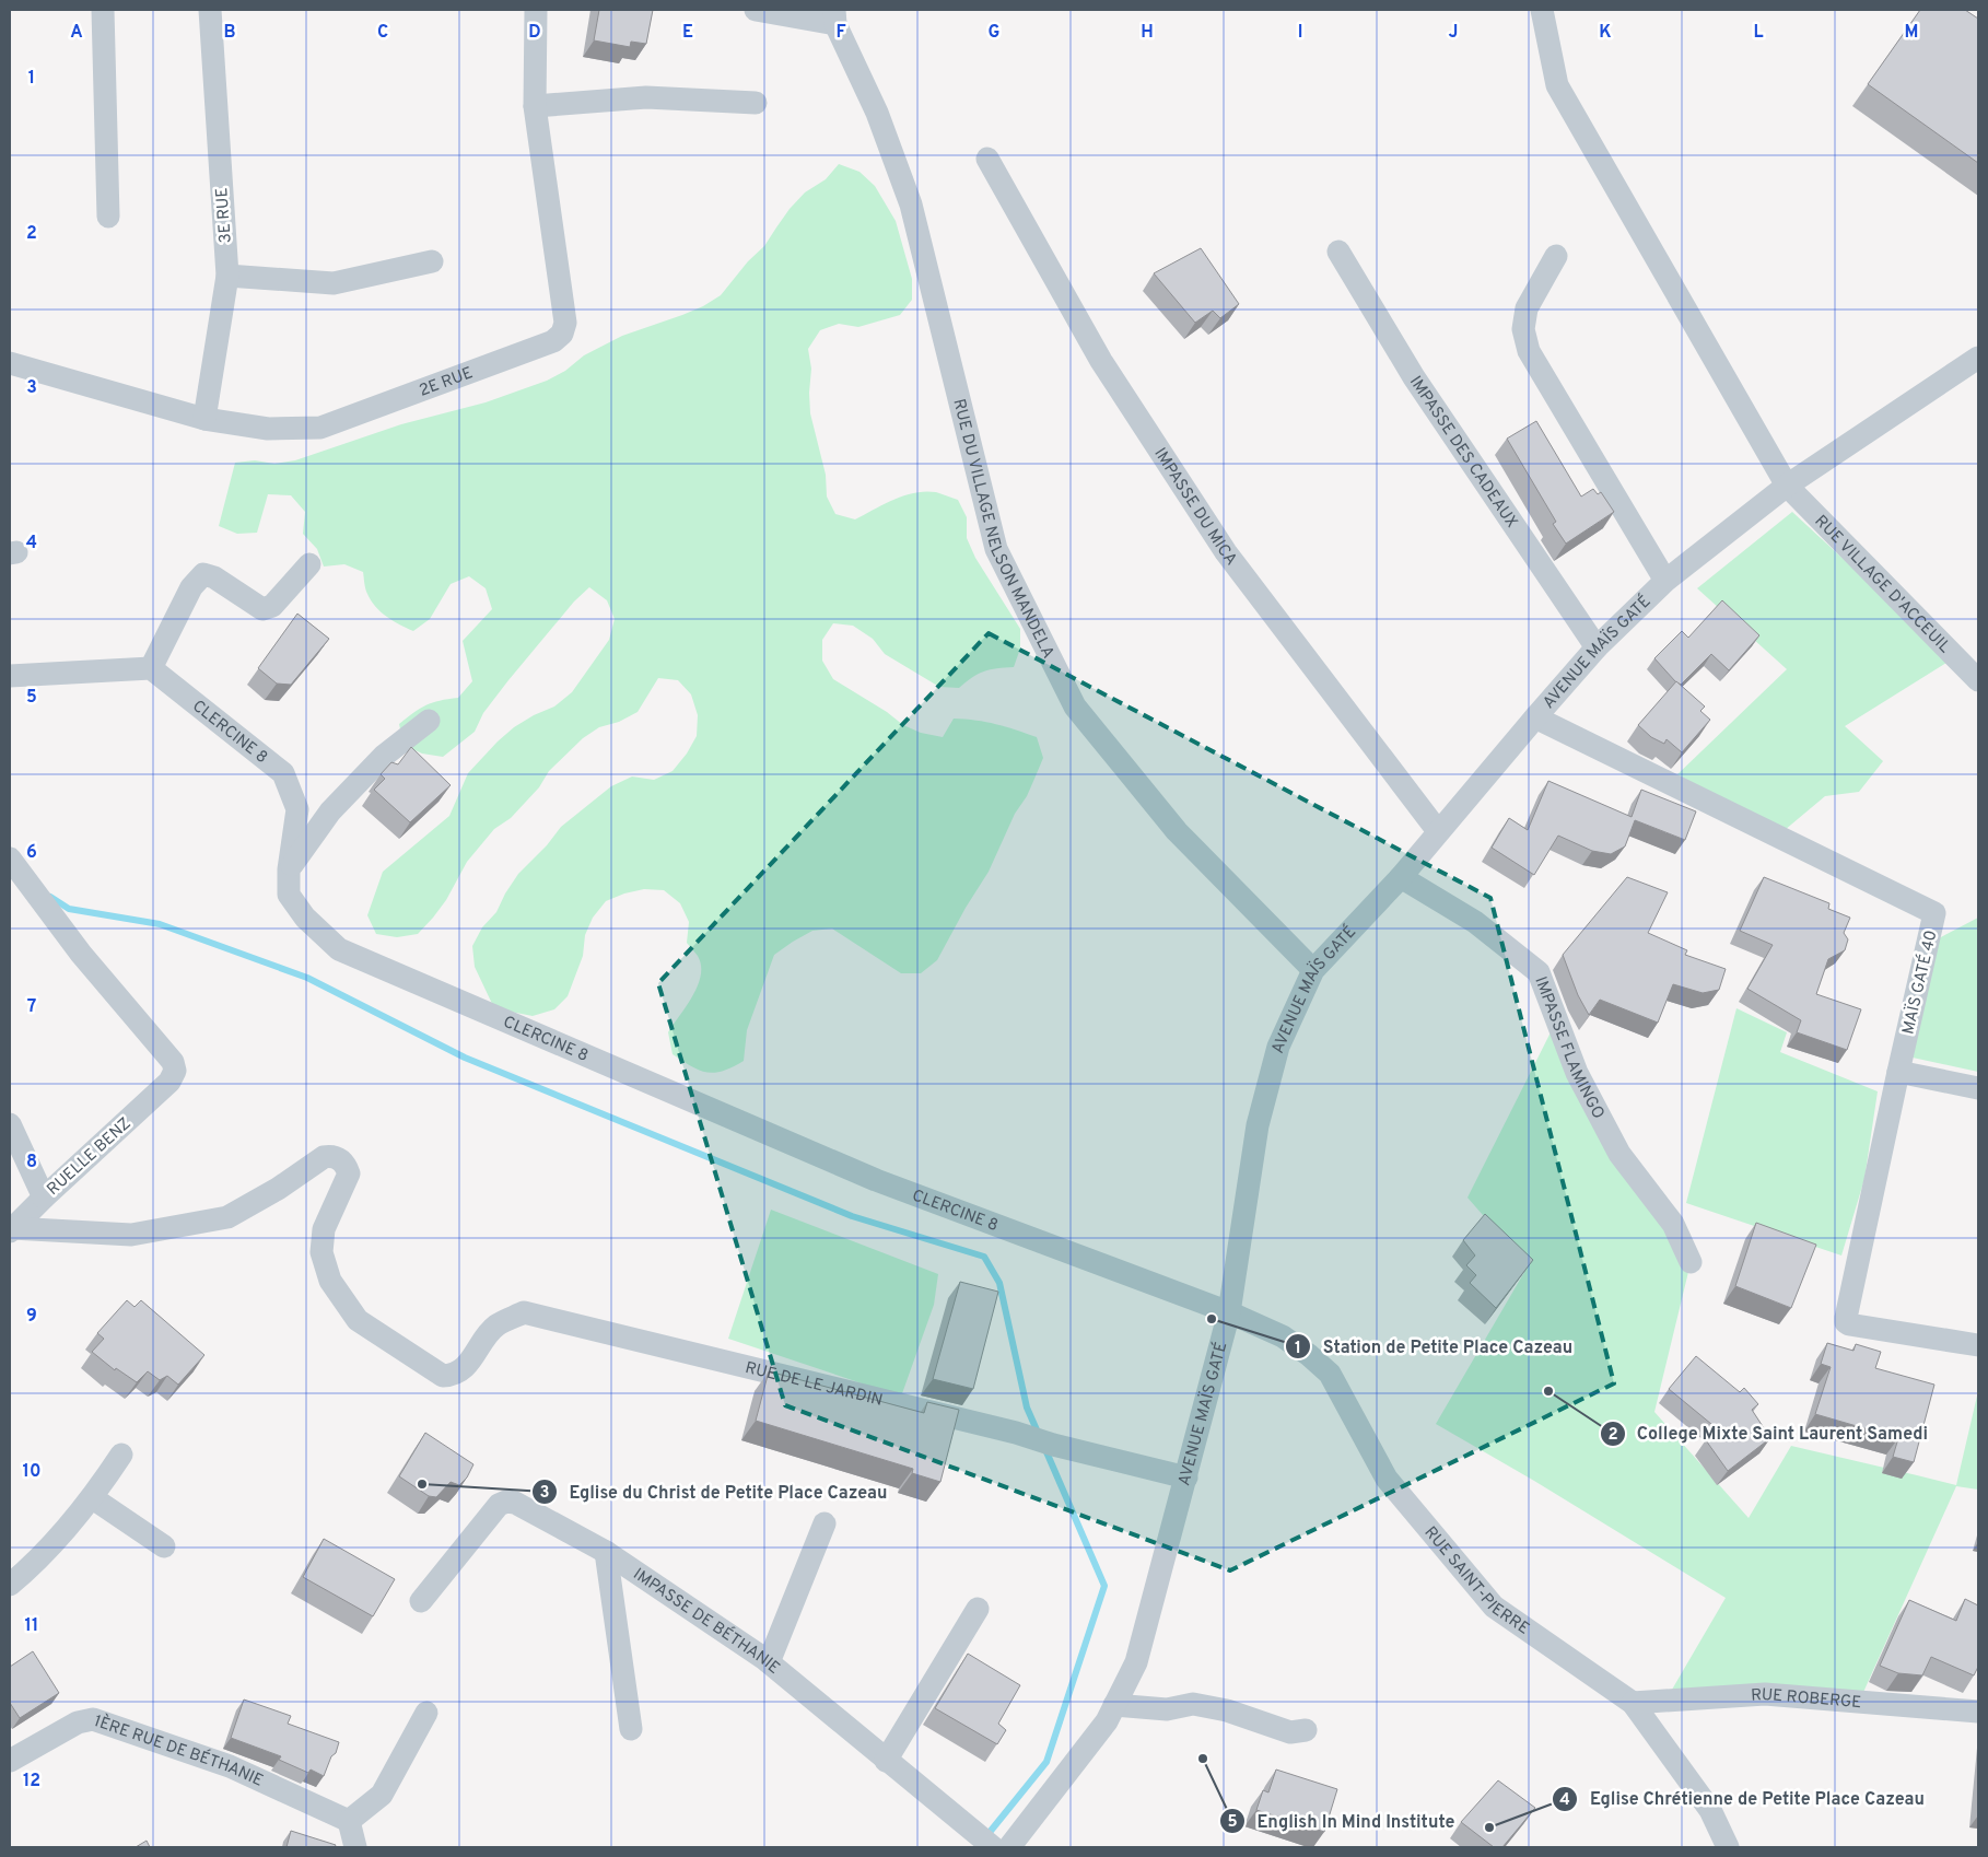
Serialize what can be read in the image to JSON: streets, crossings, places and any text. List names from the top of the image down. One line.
{"streets":{"street":["3E RUE","2E RUE","IMPASSE DES CADEAUX","IMPASSE DU MICA","RUE DU VILLAGE NELSON MANDELA","RUE VILLAGE D'ACCEUIL","AVENUE MAÏS GATÉ","CLERCINE 8","MAÏS GATÉ 40","IMPASSE FLAMINGO","RUELLE BENZ","RUE DE LE JARDIN","RUE SAINT-PIERRE","IMPASSE DE BÉTHANIE","RUE ROBERGE","1ÈRE RUE DE BÉTHANIE"]},"crossings":[["3E RUE","2E RUE"],["IMPASSE DES CADEAUX","AVENUE MAÏS GATÉ"],["IMPASSE DU MICA","AVENUE MAÏS GATÉ"],["RUE DU VILLAGE NELSON MANDELA","AVENUE MAÏS GATÉ"],["RUE VILLAGE D'ACCEUIL","AVENUE MAÏS GATÉ"],["AVENUE MAÏS GATÉ","CLERCINE 8"],["AVENUE MAÏS GATÉ","MAÏS GATÉ 40"],["AVENUE MAÏS GATÉ","IMPASSE FLAMINGO"],["AVENUE MAÏS GATÉ","RUE DE LE JARDIN"],["AVENUE MAÏS GATÉ","RUE SAINT-PIERRE"],["CLERCINE 8","RUE SAINT-PIERRE"],["RUELLE BENZ","RUE DE LE JARDIN"],["RUE SAINT-PIERRE","RUE ROBERGE"]],"places":["Station de Petite Place Cazeau","College Mixte Saint Laurent Samedi","Eglise du Christ de Petite Place Cazeau","English In Mind Institute","Eglise Chrétienne de Petite Place Cazeau"],"grid":{"columns":["A","B","C","D","E","F","G","H","I","J","K","L","M"],"rows":["1","2","3","4","5","6","7","8","9","10","11","12"]}}
